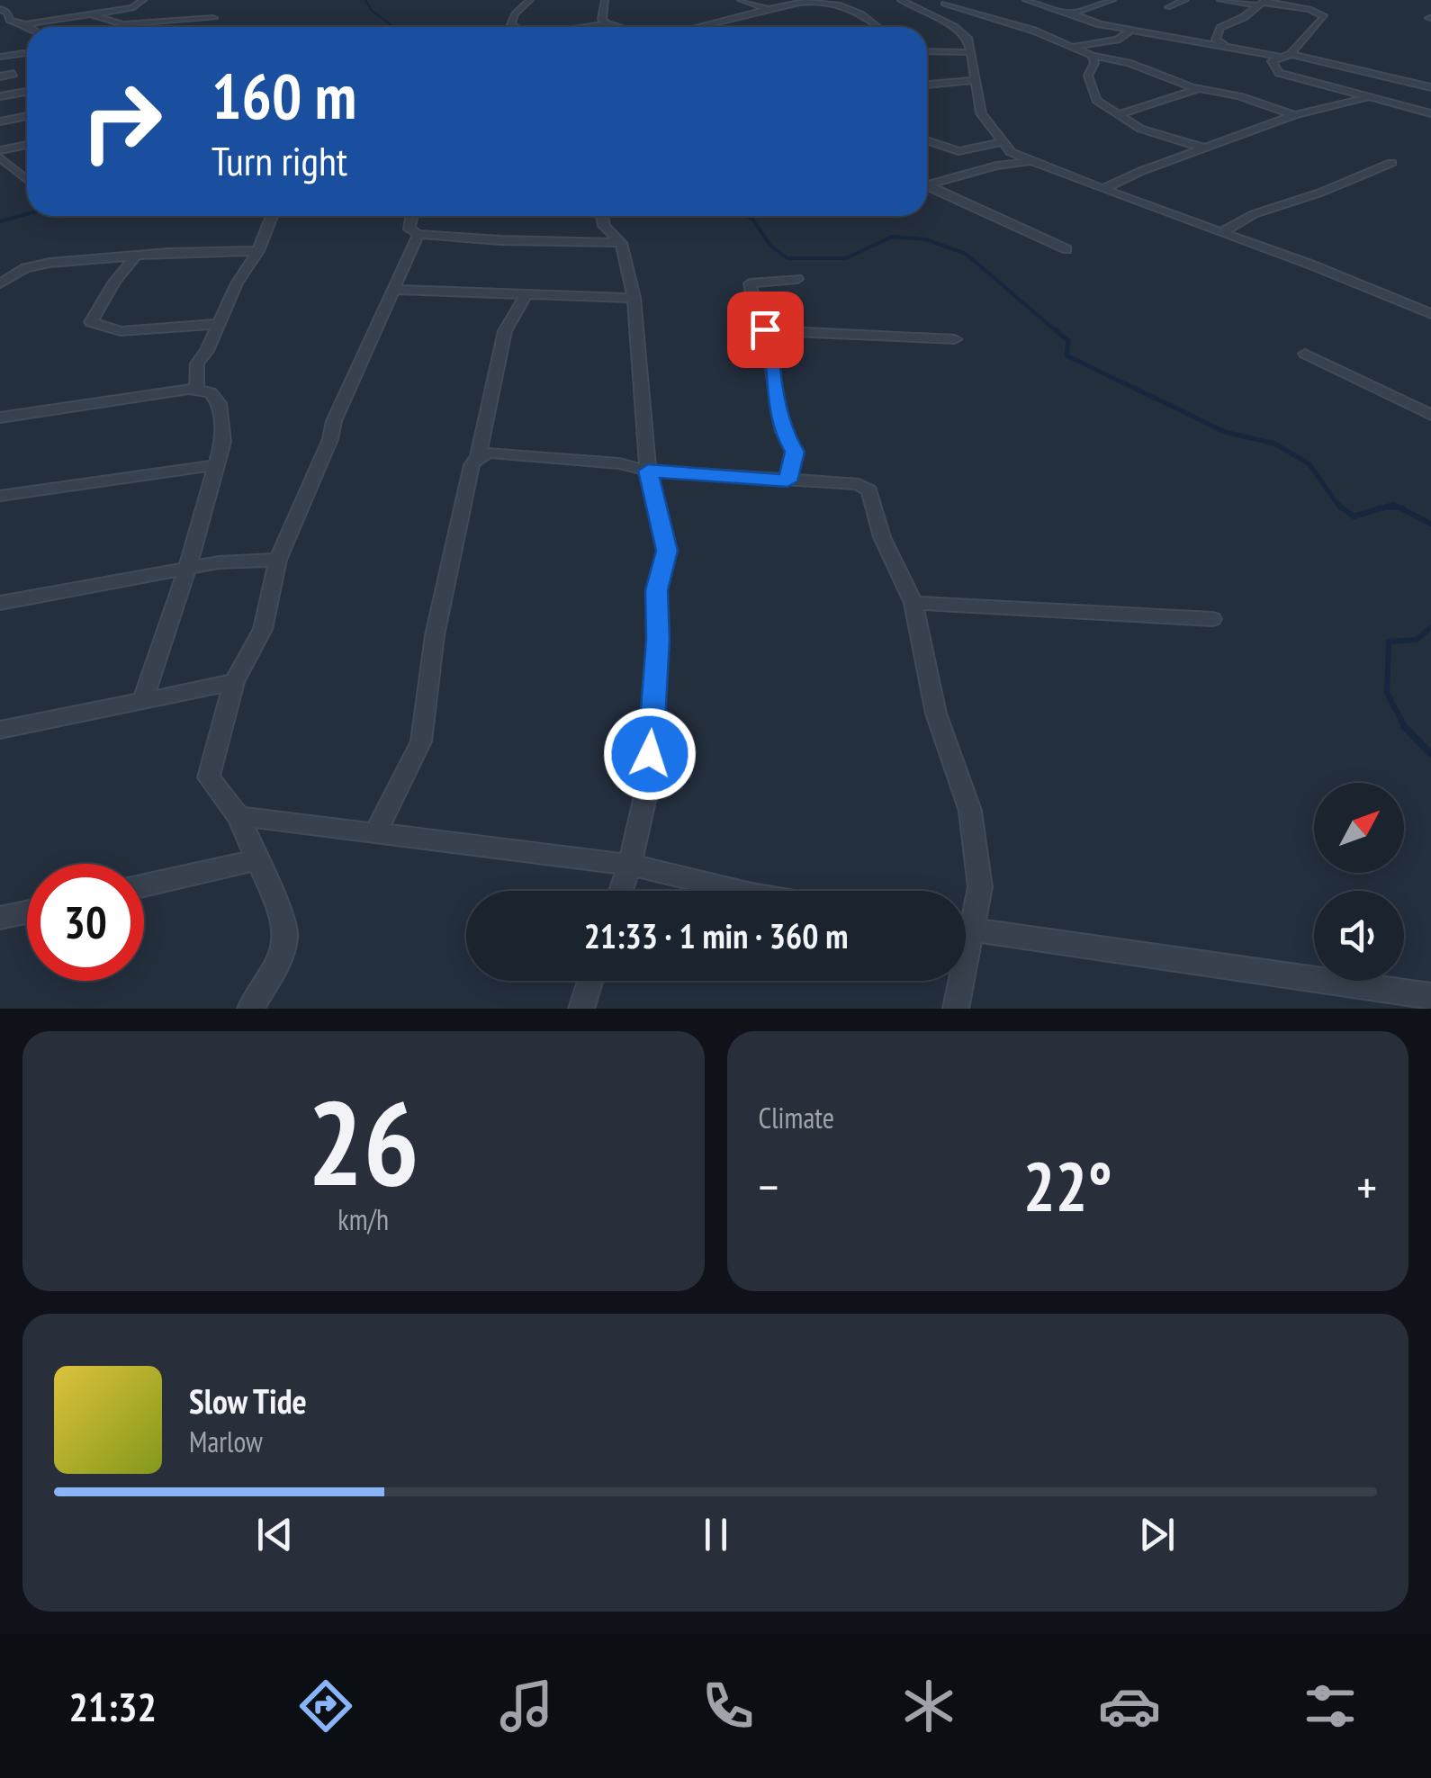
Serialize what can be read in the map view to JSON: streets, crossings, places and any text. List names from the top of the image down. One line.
{"north":"top right","page":{"turn":["160 m","Turn right"],"limit":"30","trip":"21:33 · 1 min · 360 m","tile":[["26","km/h"],"Climate"],"heat":["−","22°","+"],"song":["Slow Tide","Marlow"],"tabs":"21:32"}}
